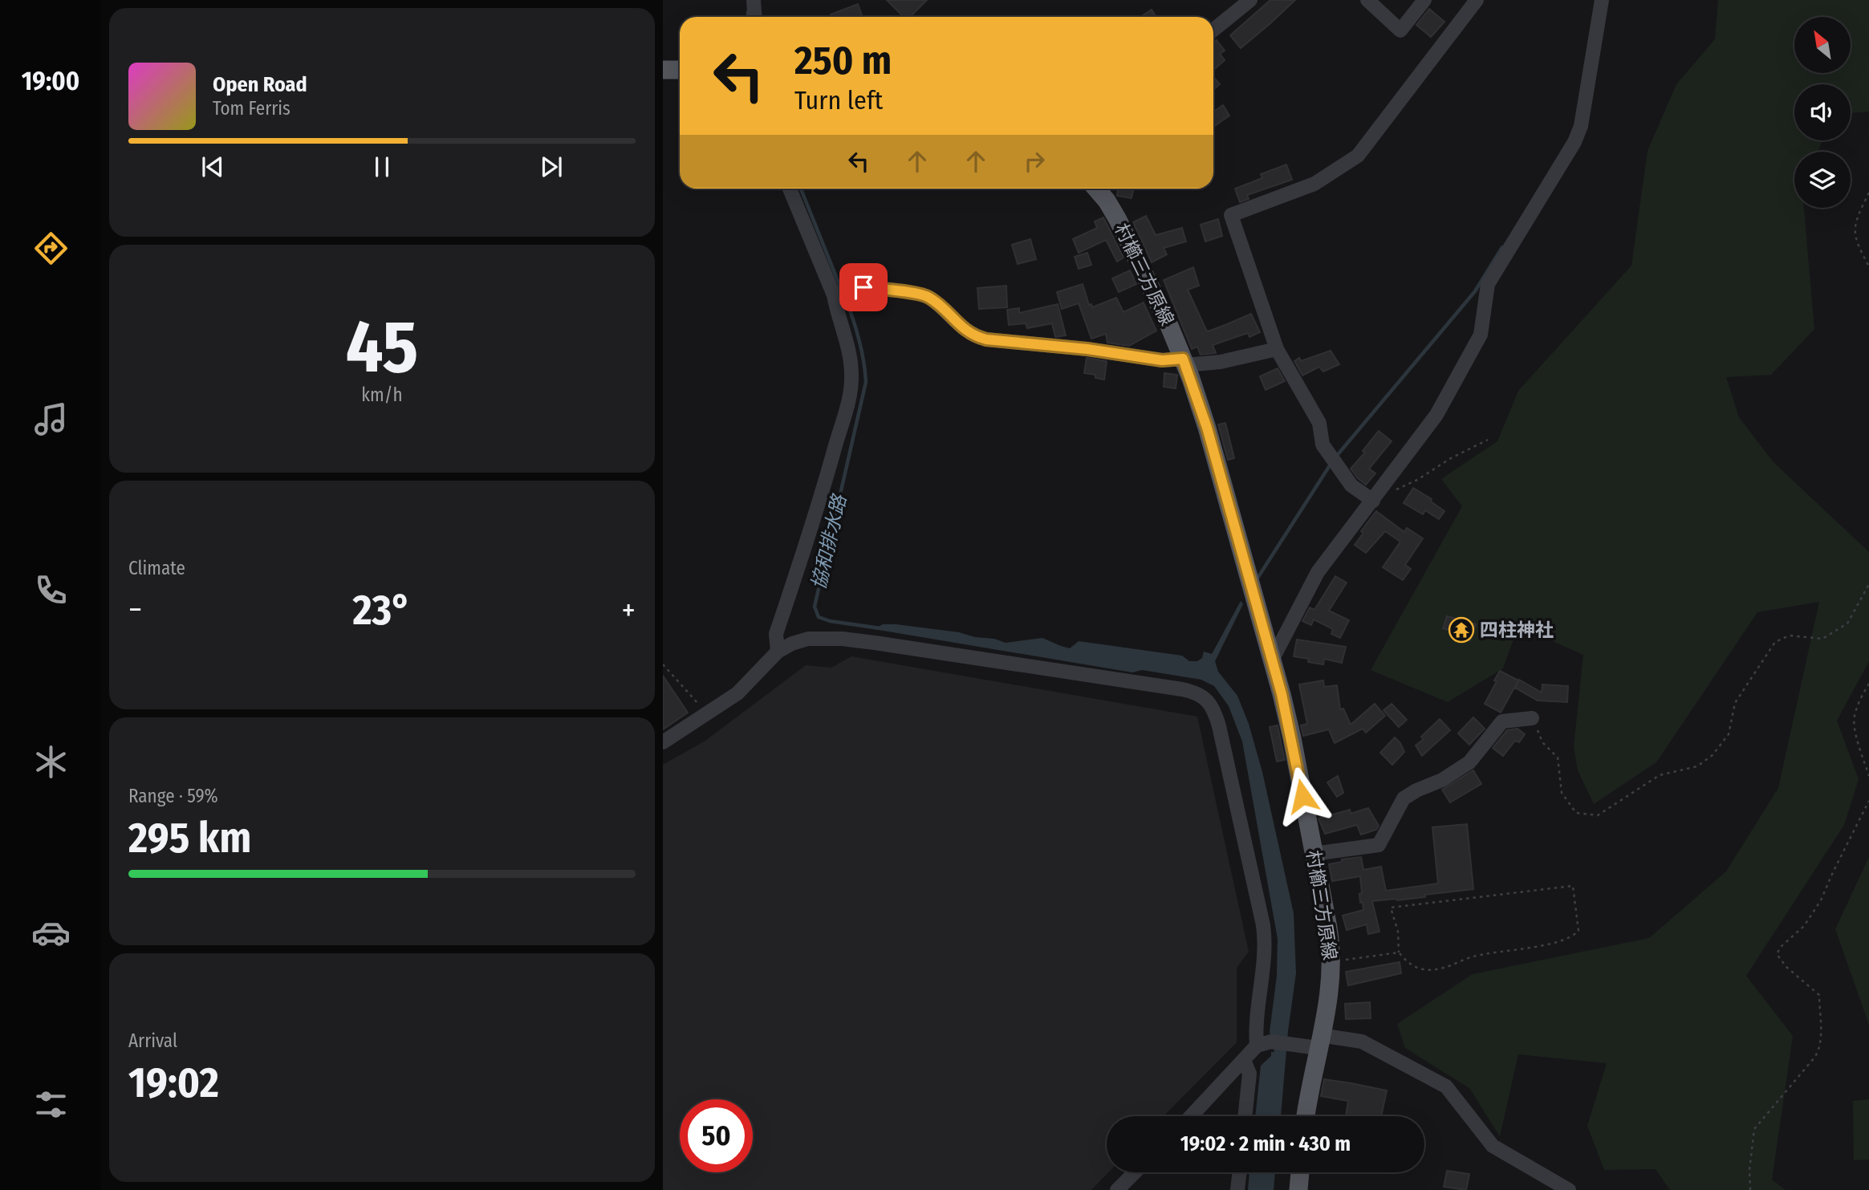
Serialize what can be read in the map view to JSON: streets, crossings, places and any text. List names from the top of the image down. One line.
{"streets":{"main road":["村櫛三方原線"]},"water":["協和排水路"],"places":{"temple":["四柱神社"]},"north":"top left","page":{"tabs":"19:00","turn":["250 m","Turn left"],"song":["Open Road","Tom Ferris"],"tile":[["45","km/h"],"Climate",["Range · 59%","295 km"],["Arrival","19:02"]],"heat":["−","23°","+"],"limit":"50","trip":"19:02 · 2 min · 430 m"}}
